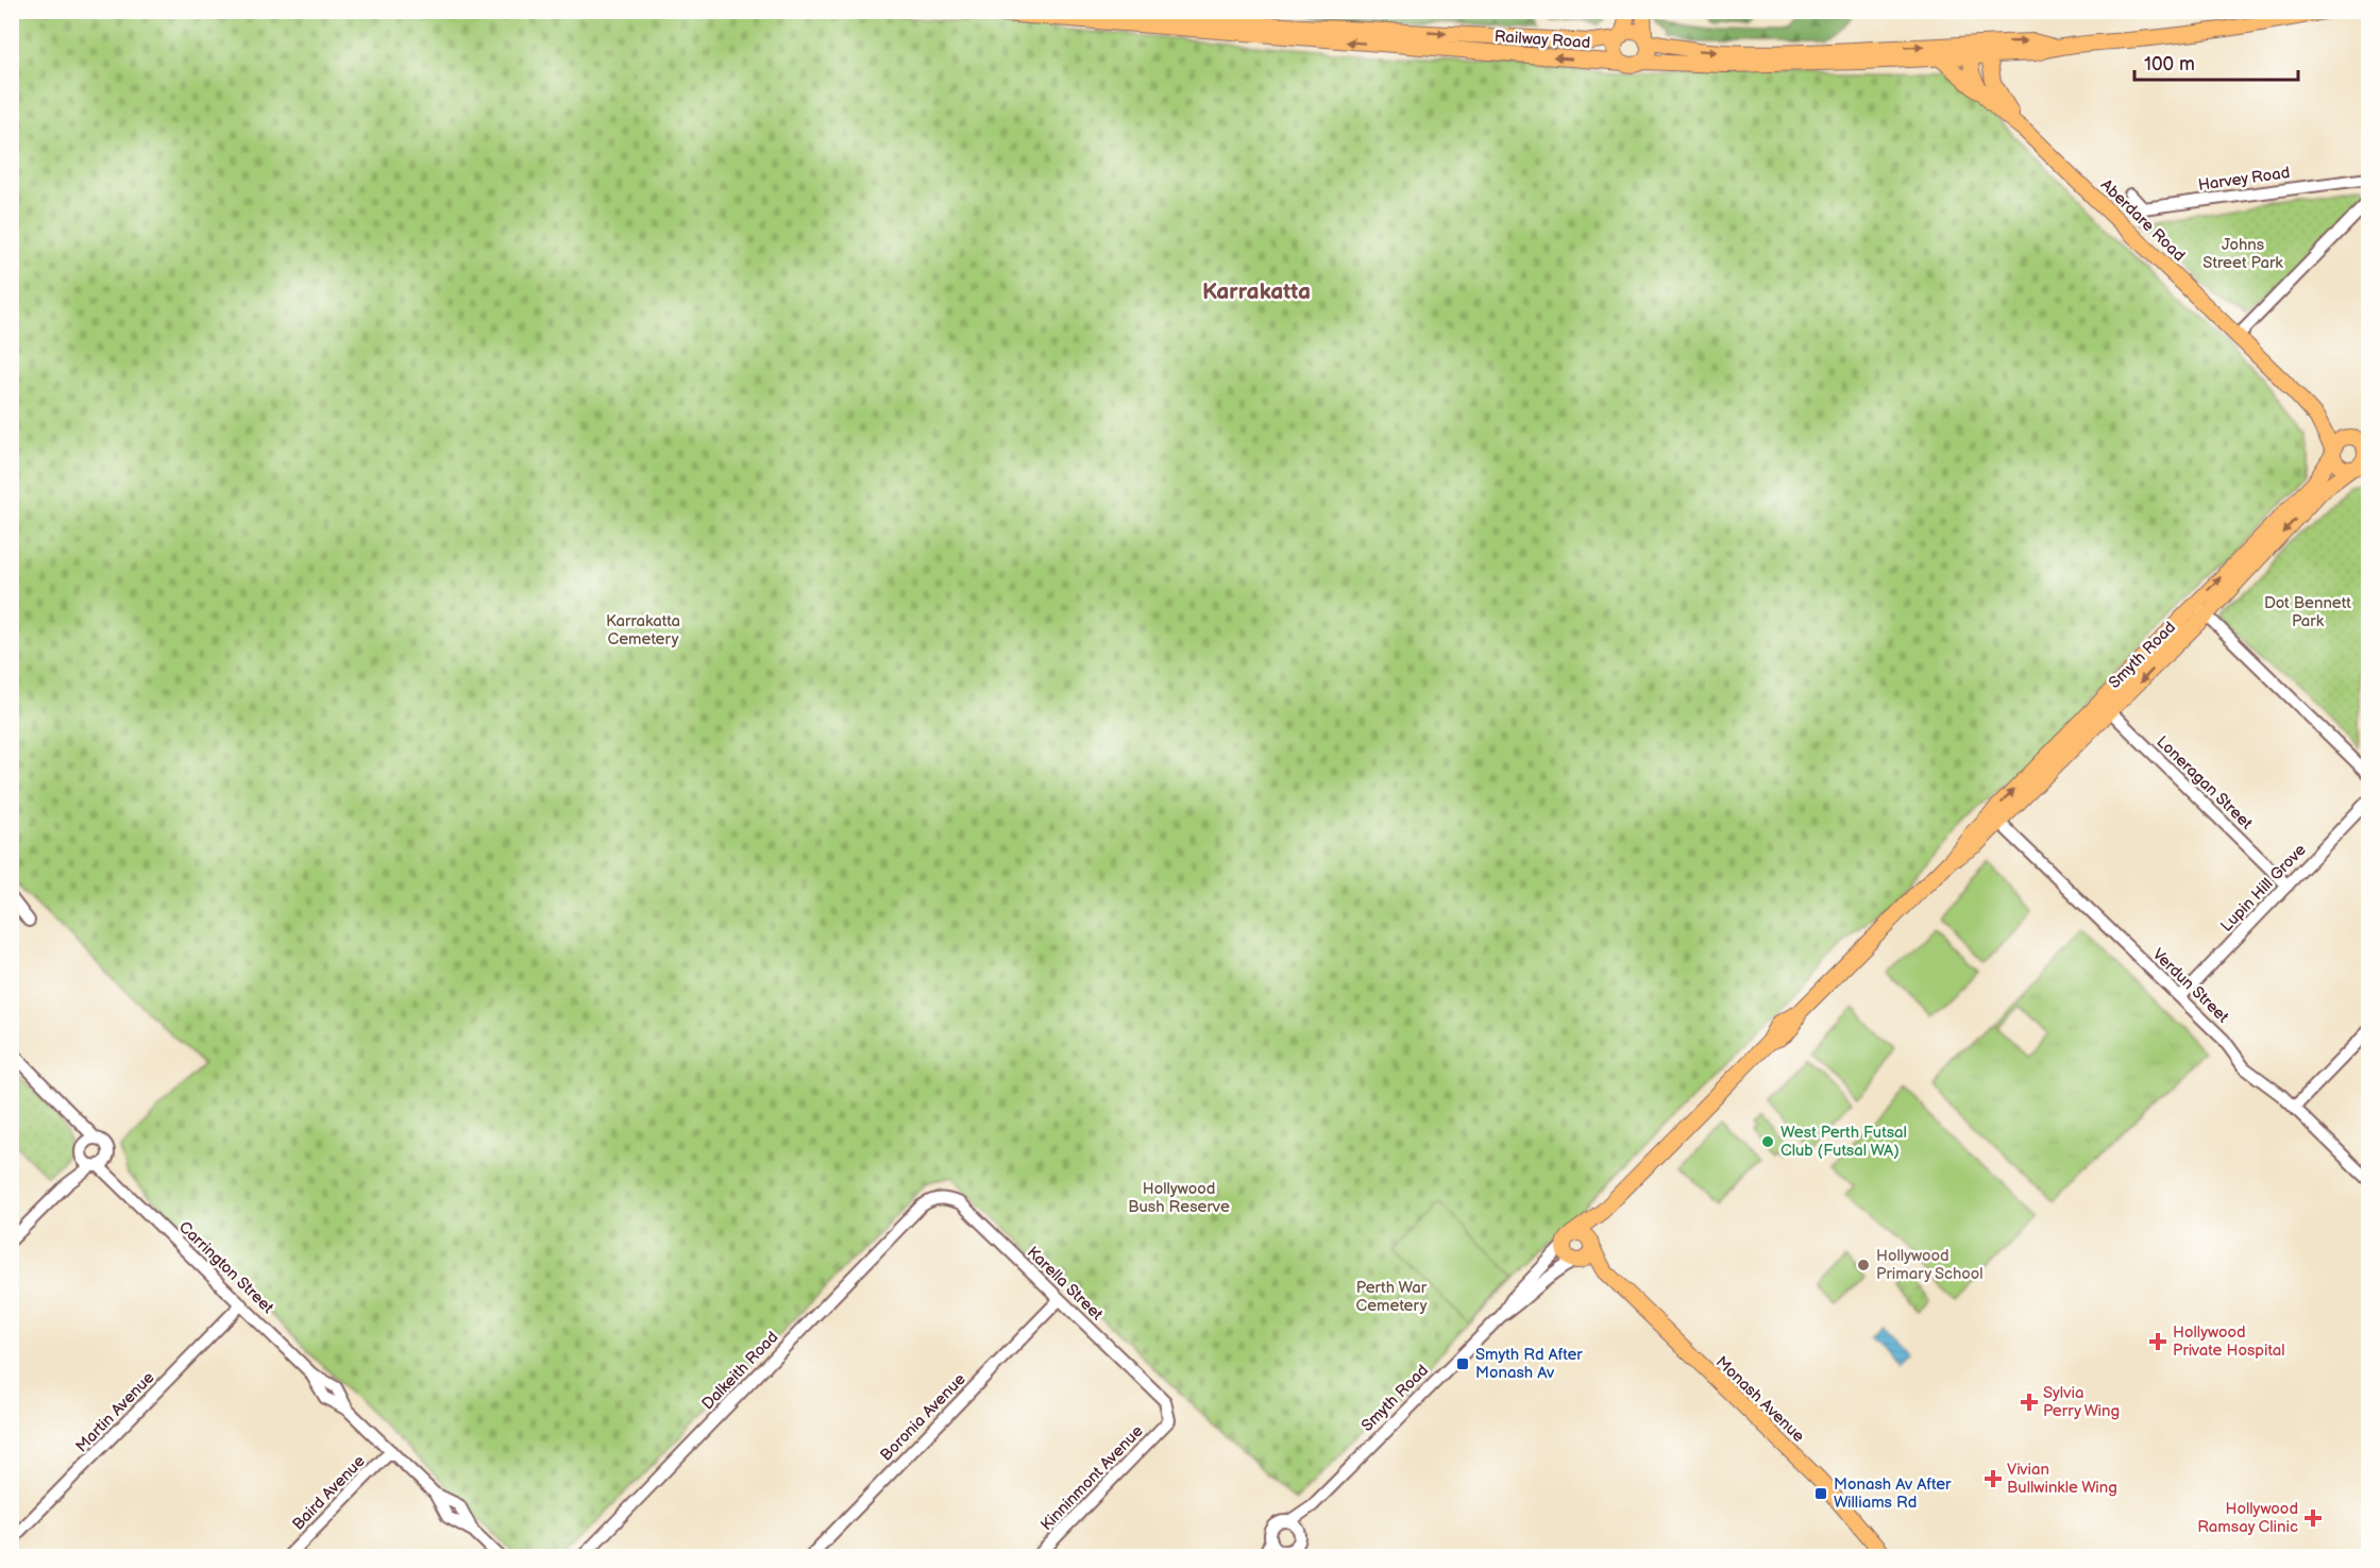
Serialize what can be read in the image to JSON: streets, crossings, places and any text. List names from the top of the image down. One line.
{"streets":{"main road":["Railway Road","Aberdare Road","Smyth Road","Monash Avenue"],"street":["Harvey Road","Loneragan Street","Lupin Hill Grove","Verdun Street","Carrington Street","Karella Street","Dalkeith Road","Martin Avenue","Boronia Avenue","Kinninmont Avenue","Baird Avenue"]},"crossings":[["Aberdare Road","Smyth Road"],["Smyth Road","Loneragan Street"],["Smyth Road","Verdun Street"],["Smyth Road","Monash Avenue"],["Loneragan Street","Lupin Hill Grove"],["Lupin Hill Grove","Verdun Street"],["Carrington Street","Martin Avenue"],["Carrington Street","Baird Avenue"],["Karella Street","Dalkeith Road"],["Karella Street","Boronia Avenue"],["Karella Street","Kinninmont Avenue"]],"districts":["Karrakatta"],"parks":["Johns Street Park","Dot Bennett Park","Karrakatta Cemetery","Hollywood Bush Reserve","Perth War Cemetery"],"places":{"other":["West Perth Futsal Club (Futsal WA)","Hollywood Primary School"],"health":["Hollywood Private Hospital","Sylvia Perry Wing","Vivian Bullwinkle Wing","Hollywood Ramsay Clinic"],"transit":["Smyth Rd After Monash Av","Monash Av After Williams Rd"]},"scale_bar":"100 m"}
